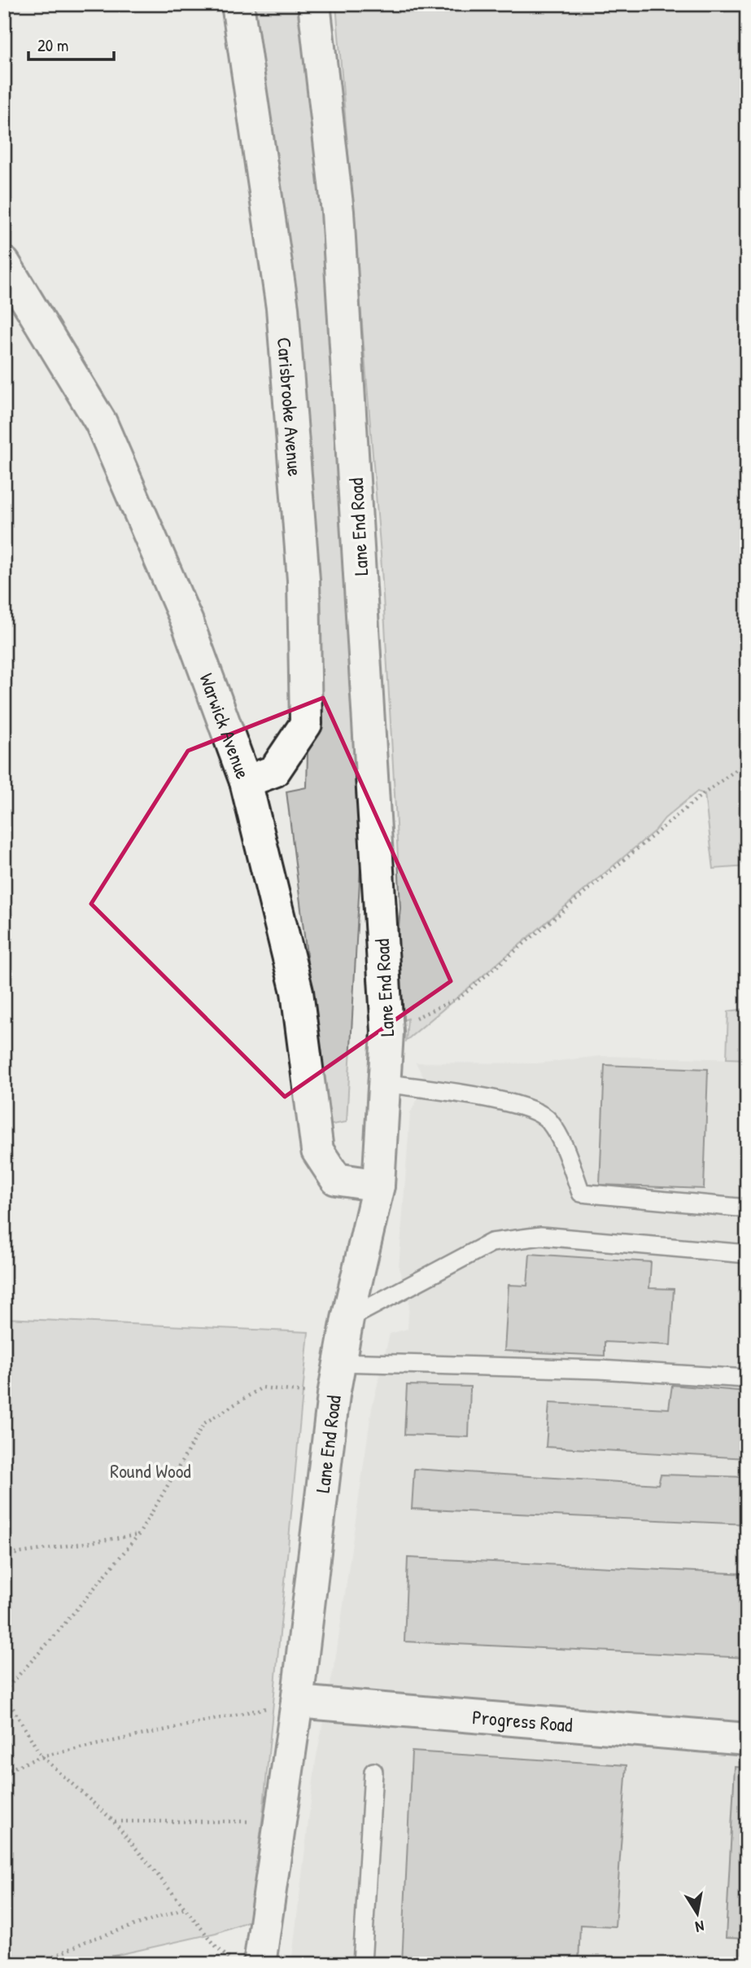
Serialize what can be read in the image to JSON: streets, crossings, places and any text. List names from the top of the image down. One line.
{"streets":{"street":["Carisbrooke Avenue","Lane End Road","Warwick Avenue","Progress Road"]},"crossings":[["Carisbrooke Avenue","Warwick Avenue"],["Lane End Road","Warwick Avenue"],["Lane End Road","Progress Road"]],"parks":["Round Wood"],"scale_bar":"20 m","north":"bottom"}
